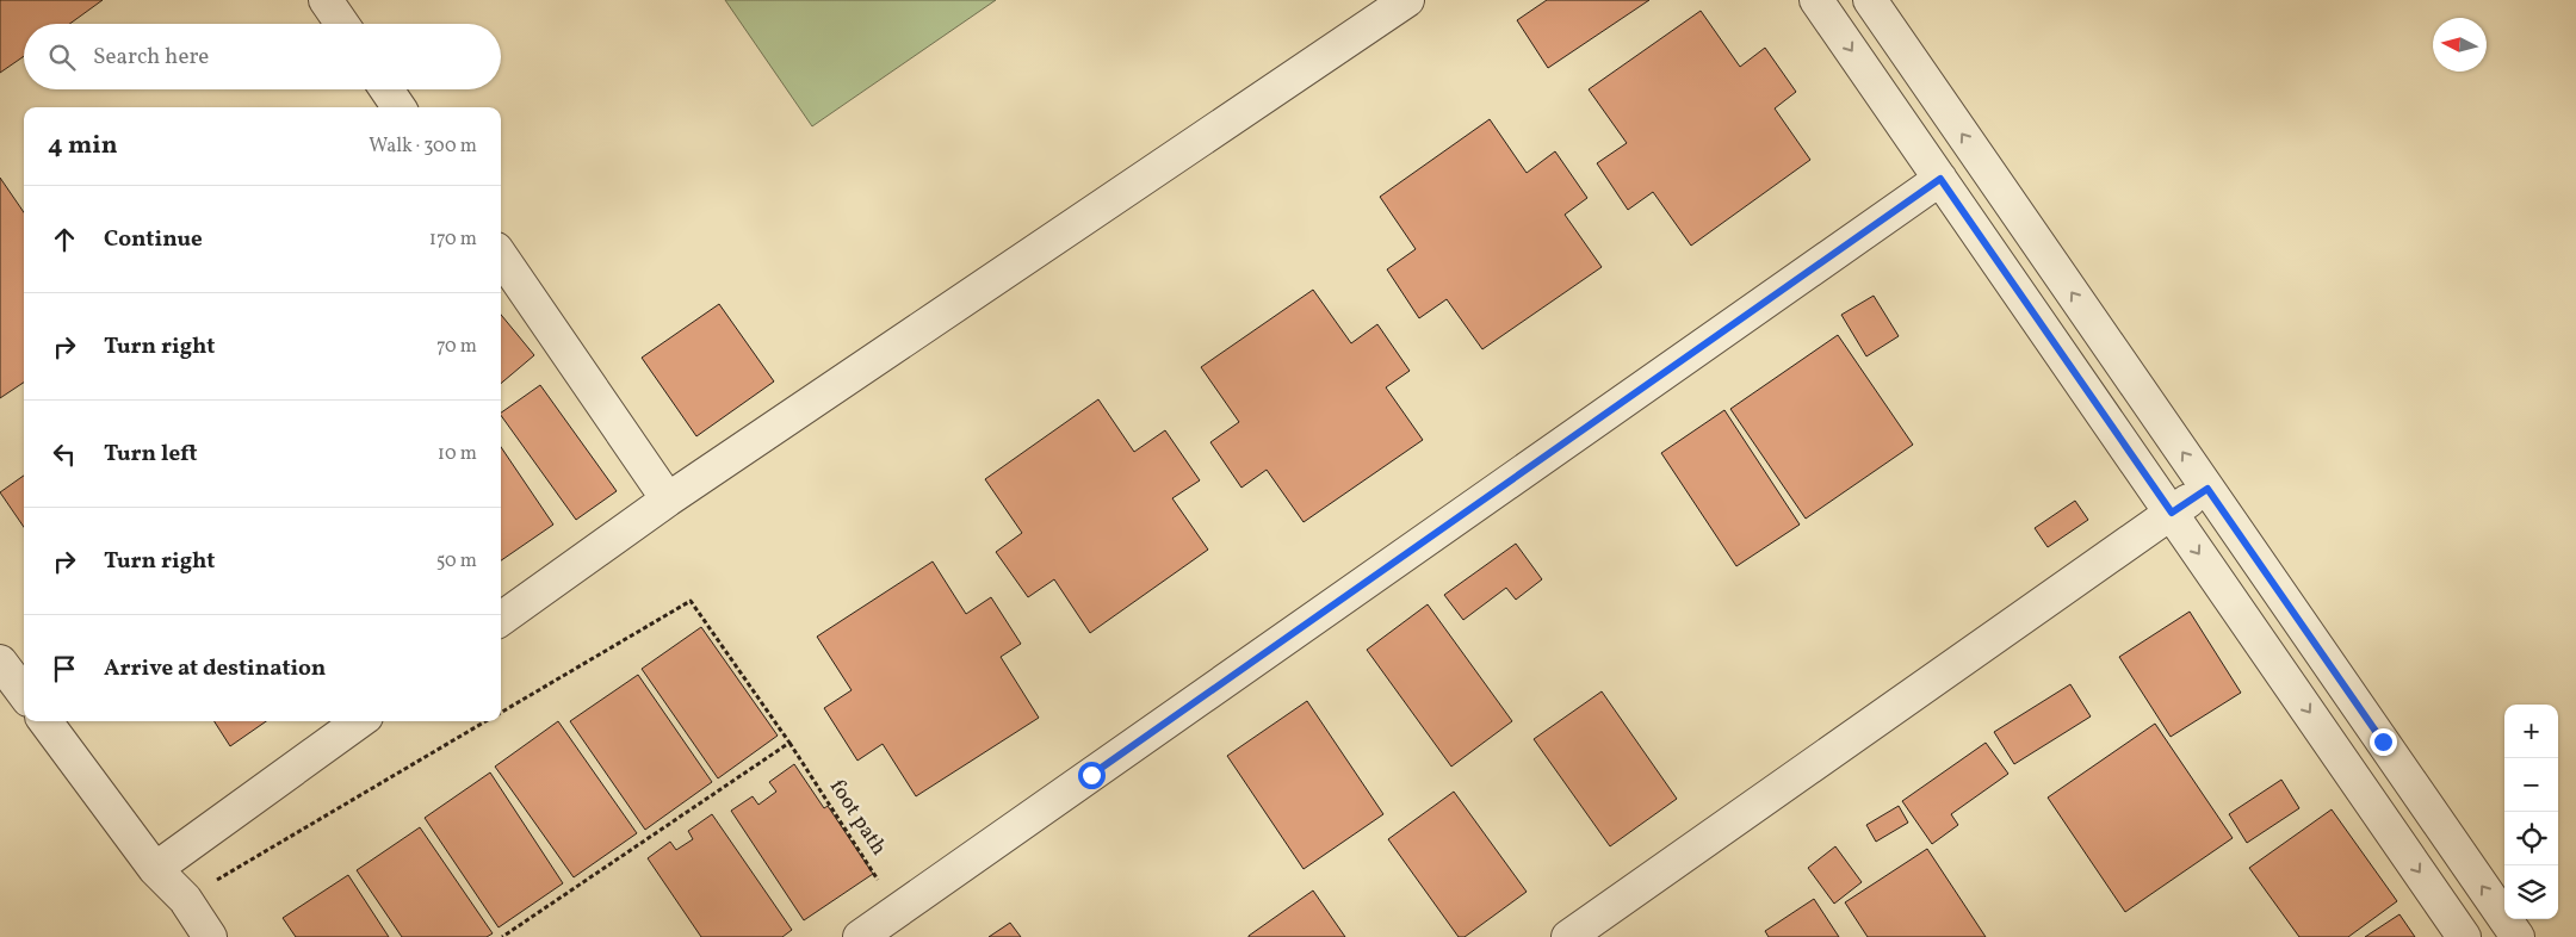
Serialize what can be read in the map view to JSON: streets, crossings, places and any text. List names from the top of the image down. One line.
{"streets":{"path":["foot path"]},"north":"left","page":{"search":"Search here","heading":["4 min","Walk · 300 m"],"list":[["Continue","170 m"],["Turn right","70 m"],["Turn left","10 m"],["Turn right","50 m"],"Arrive at destination"],"map_buttons":["+","−"]}}
